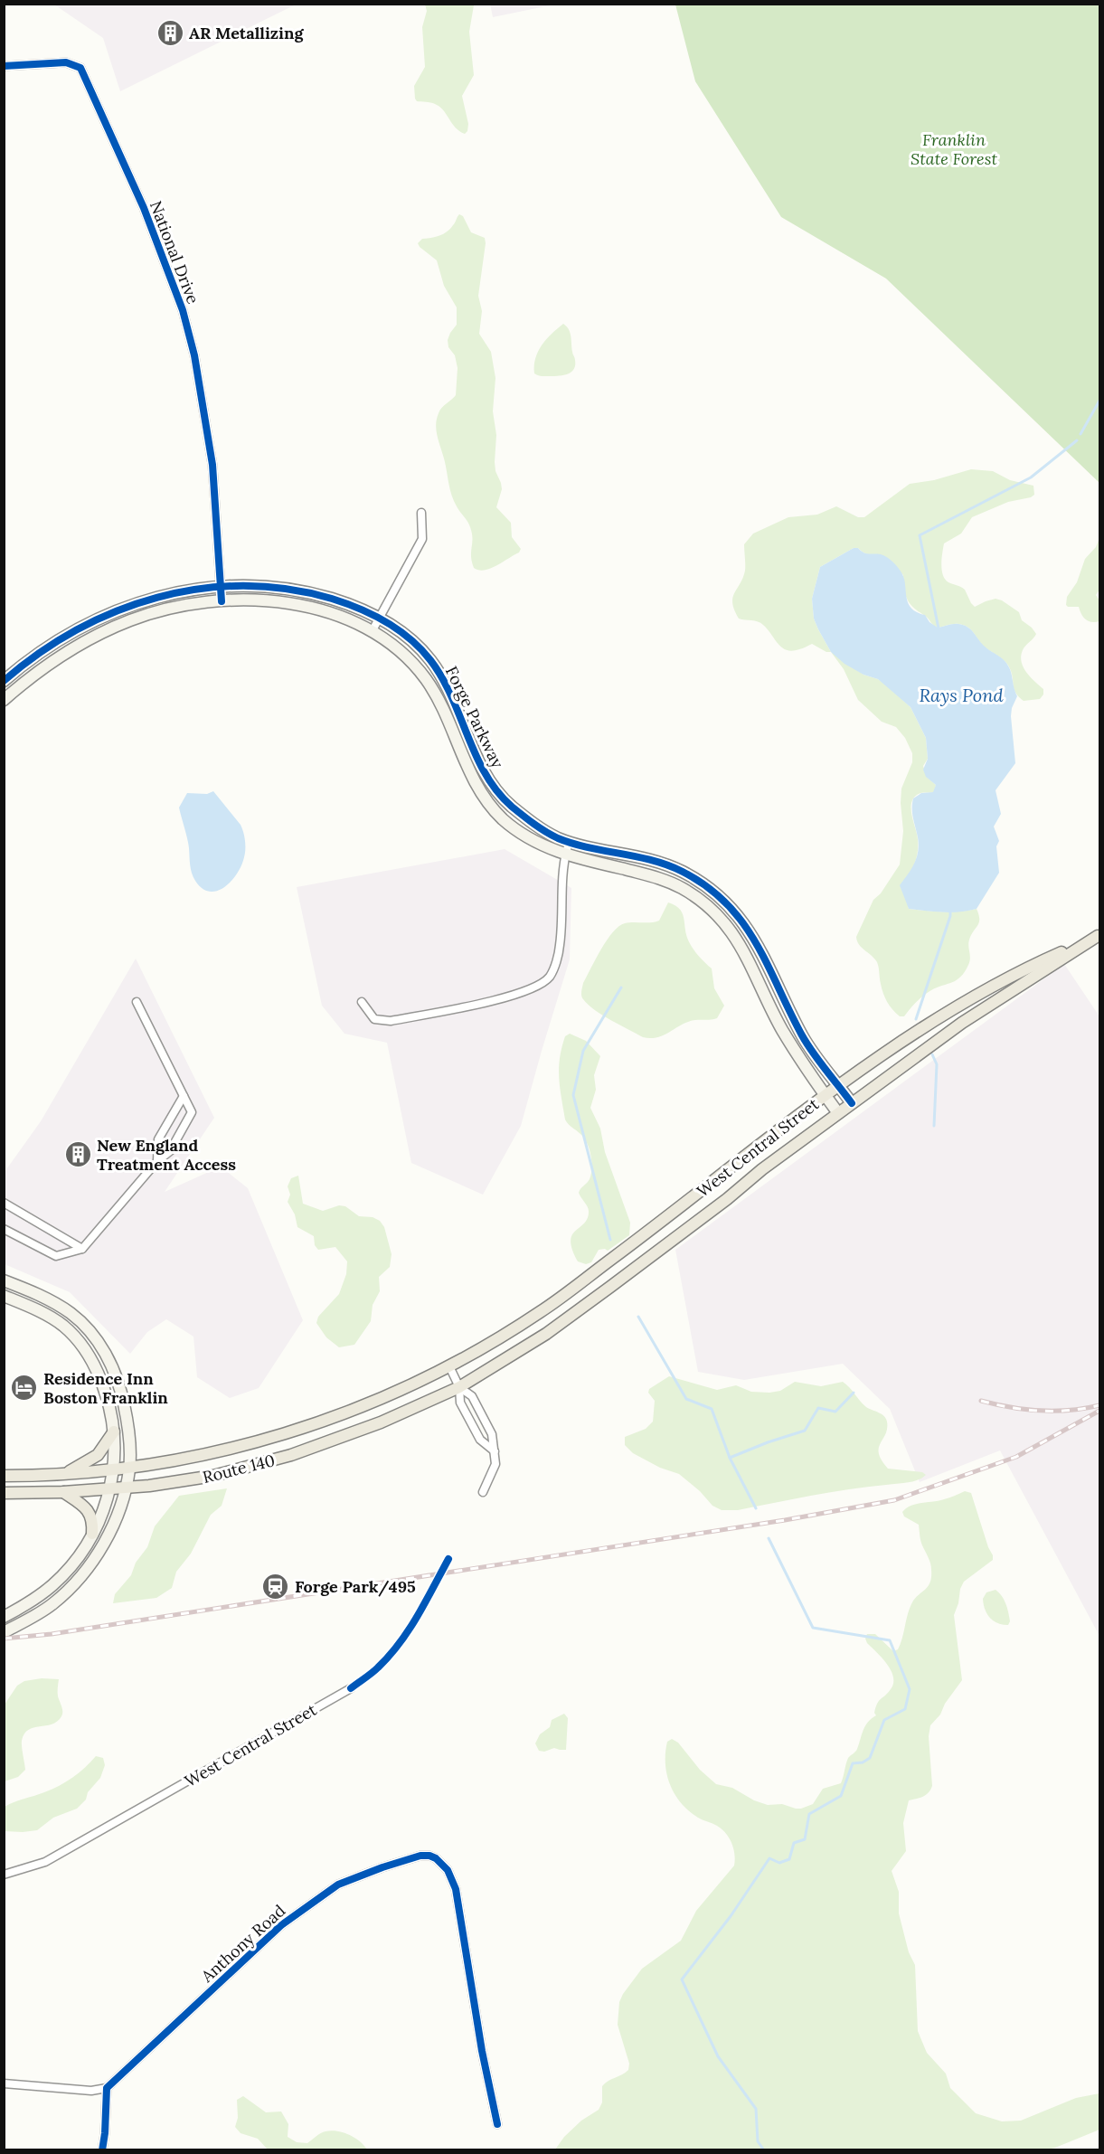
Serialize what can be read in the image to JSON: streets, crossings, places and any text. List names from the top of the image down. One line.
{"streets":{"main road":["West Central Street","Route 140"],"street":["National Drive","Forge Parkway","Anthony Road"]},"crossings":[["National Drive","Forge Parkway"],["Forge Parkway","West Central Street"],["West Central Street","Route 140"]],"water":["Rays Pond"],"parks":["Franklin State Forest"],"places":{"building":["AR Metallizing","New England Treatment Access"],"hotel":["Residence Inn Boston Franklin"],"station":["Forge Park/495"]}}
